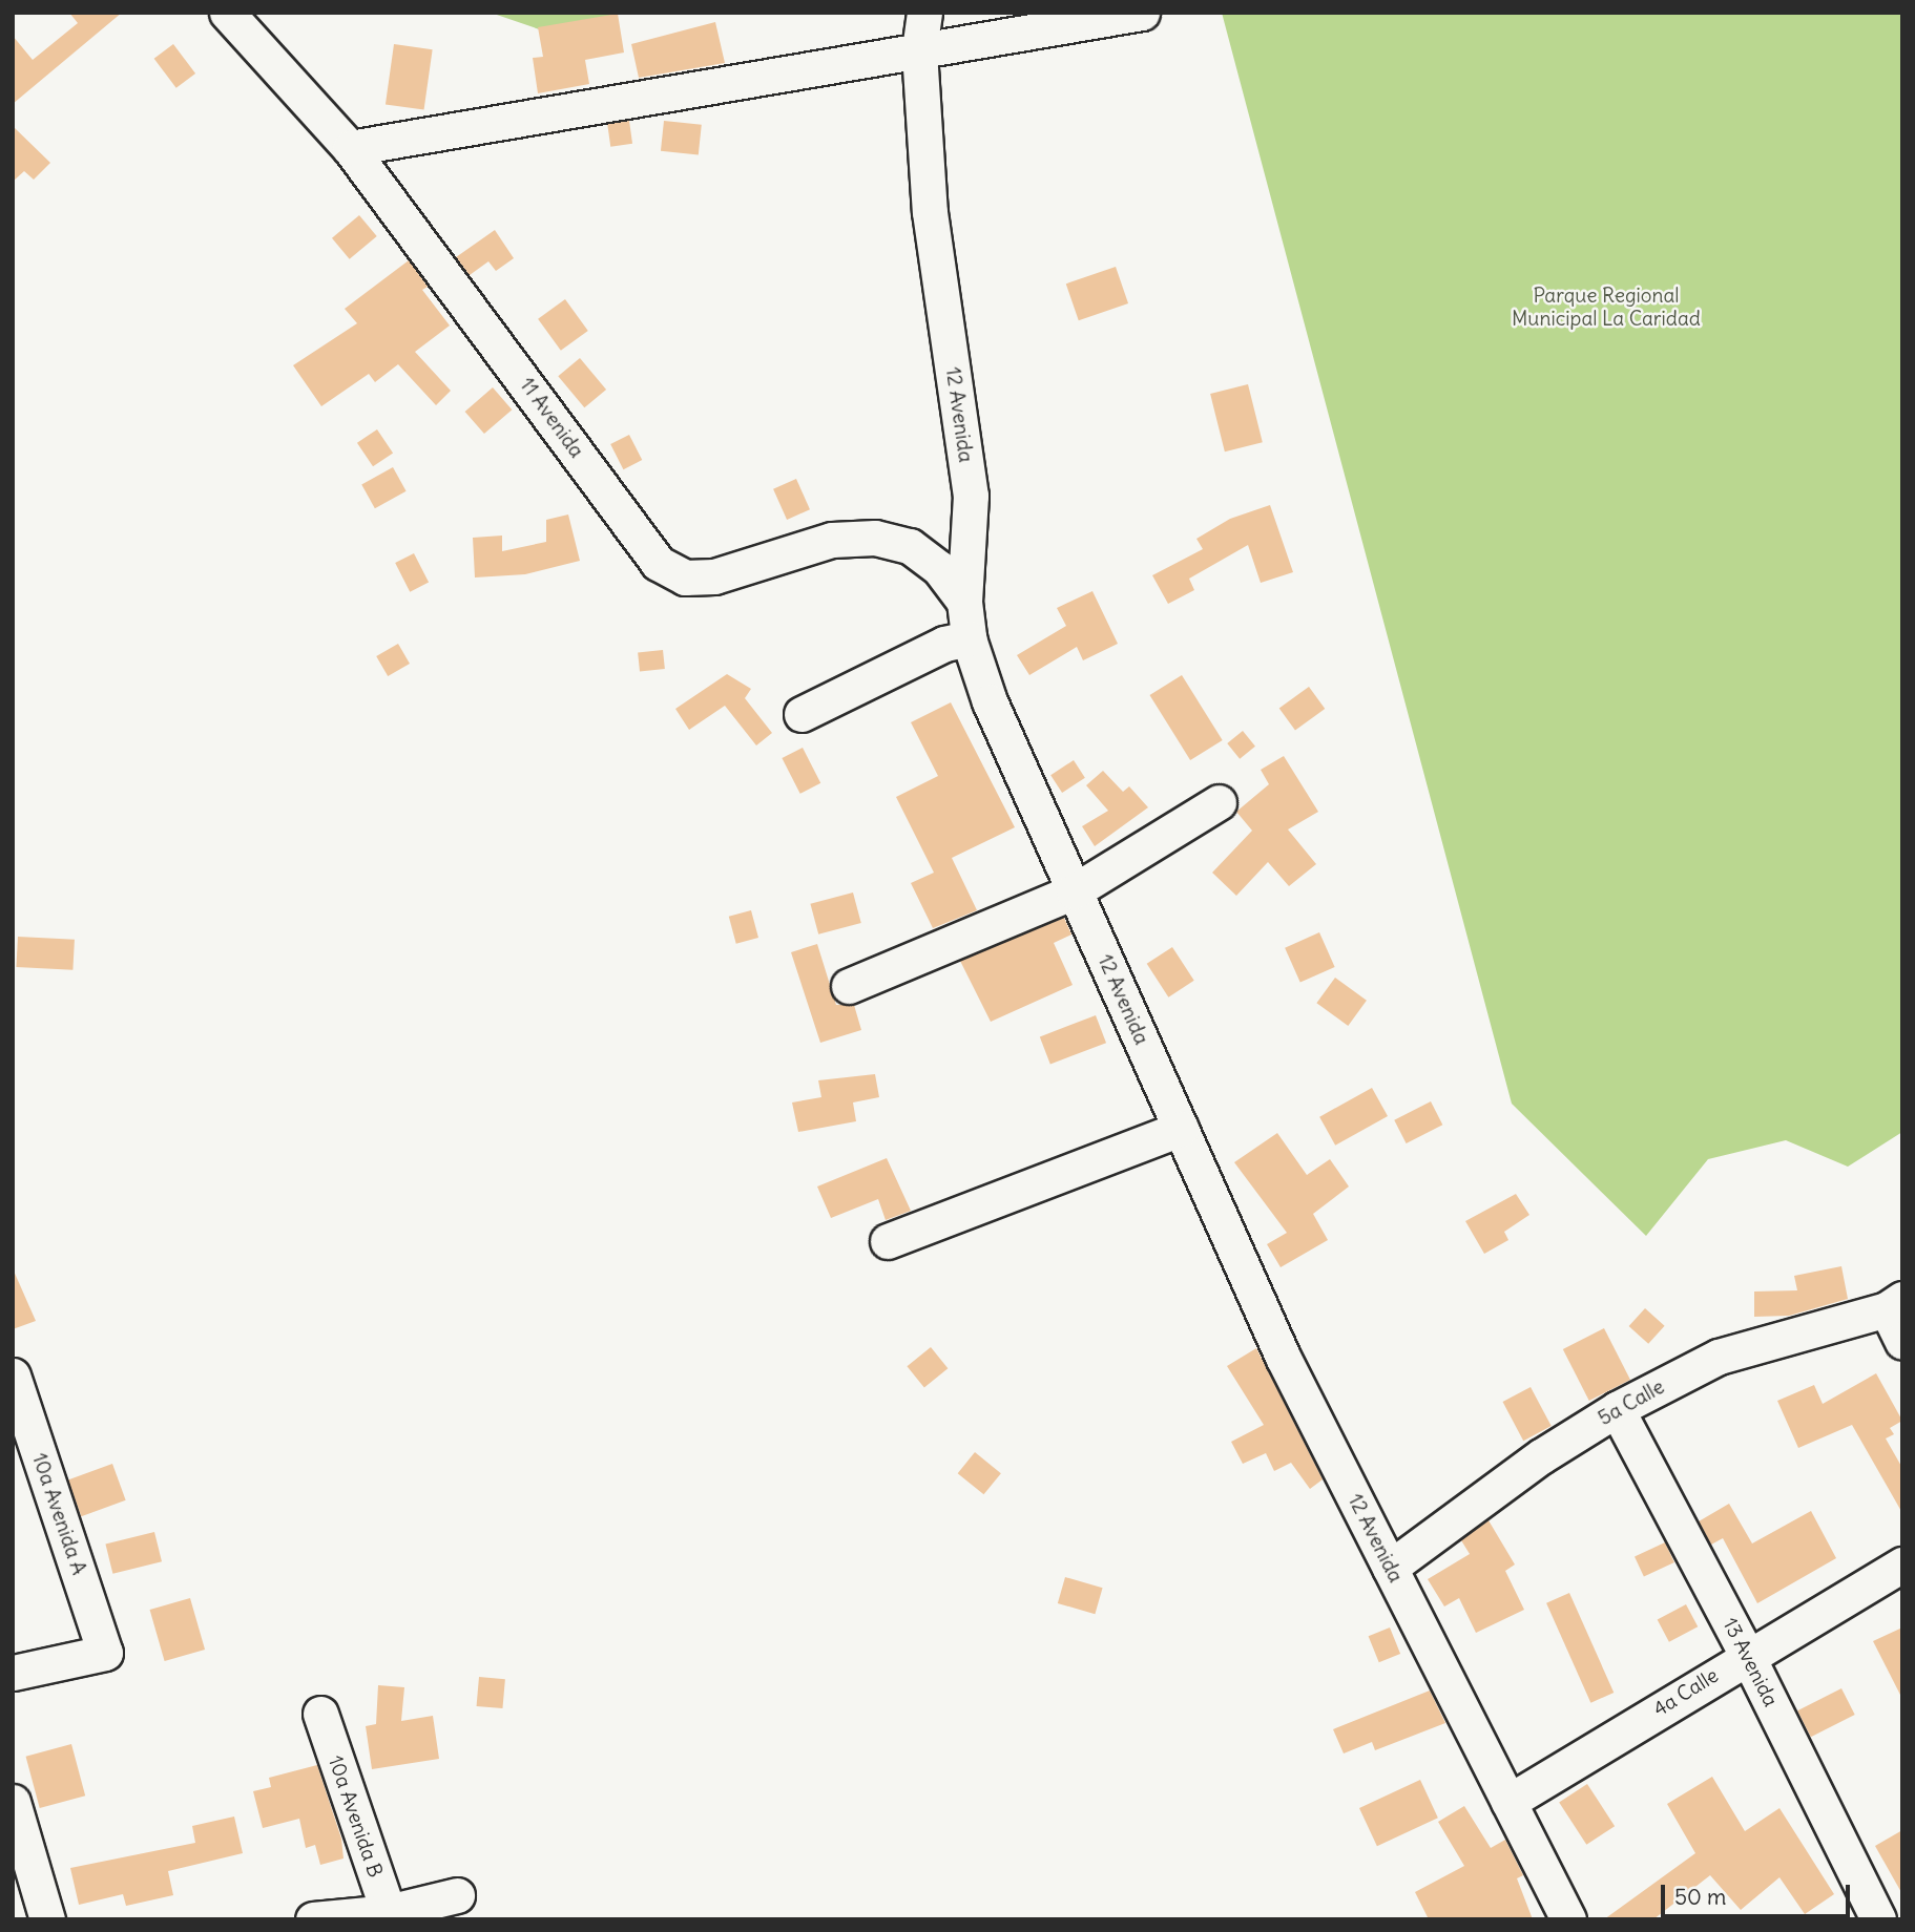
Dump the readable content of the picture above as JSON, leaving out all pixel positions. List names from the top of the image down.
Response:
{
  "streets": {
    "street": [
      "12 Avenida",
      "11 Avenida",
      "5a Calle",
      "10a Avenida A",
      "13 Avenida",
      "4a Calle",
      "10a Avenida B"
    ]
  },
  "crossings": [
    ["12 Avenida", "11 Avenida"],
    ["12 Avenida", "5a Calle"],
    ["12 Avenida", "4a Calle"],
    ["5a Calle", "13 Avenida"],
    ["13 Avenida", "4a Calle"]
  ],
  "parks": ["Parque Regional Municipal La Caridad"],
  "scale_bar": "50 m"
}
